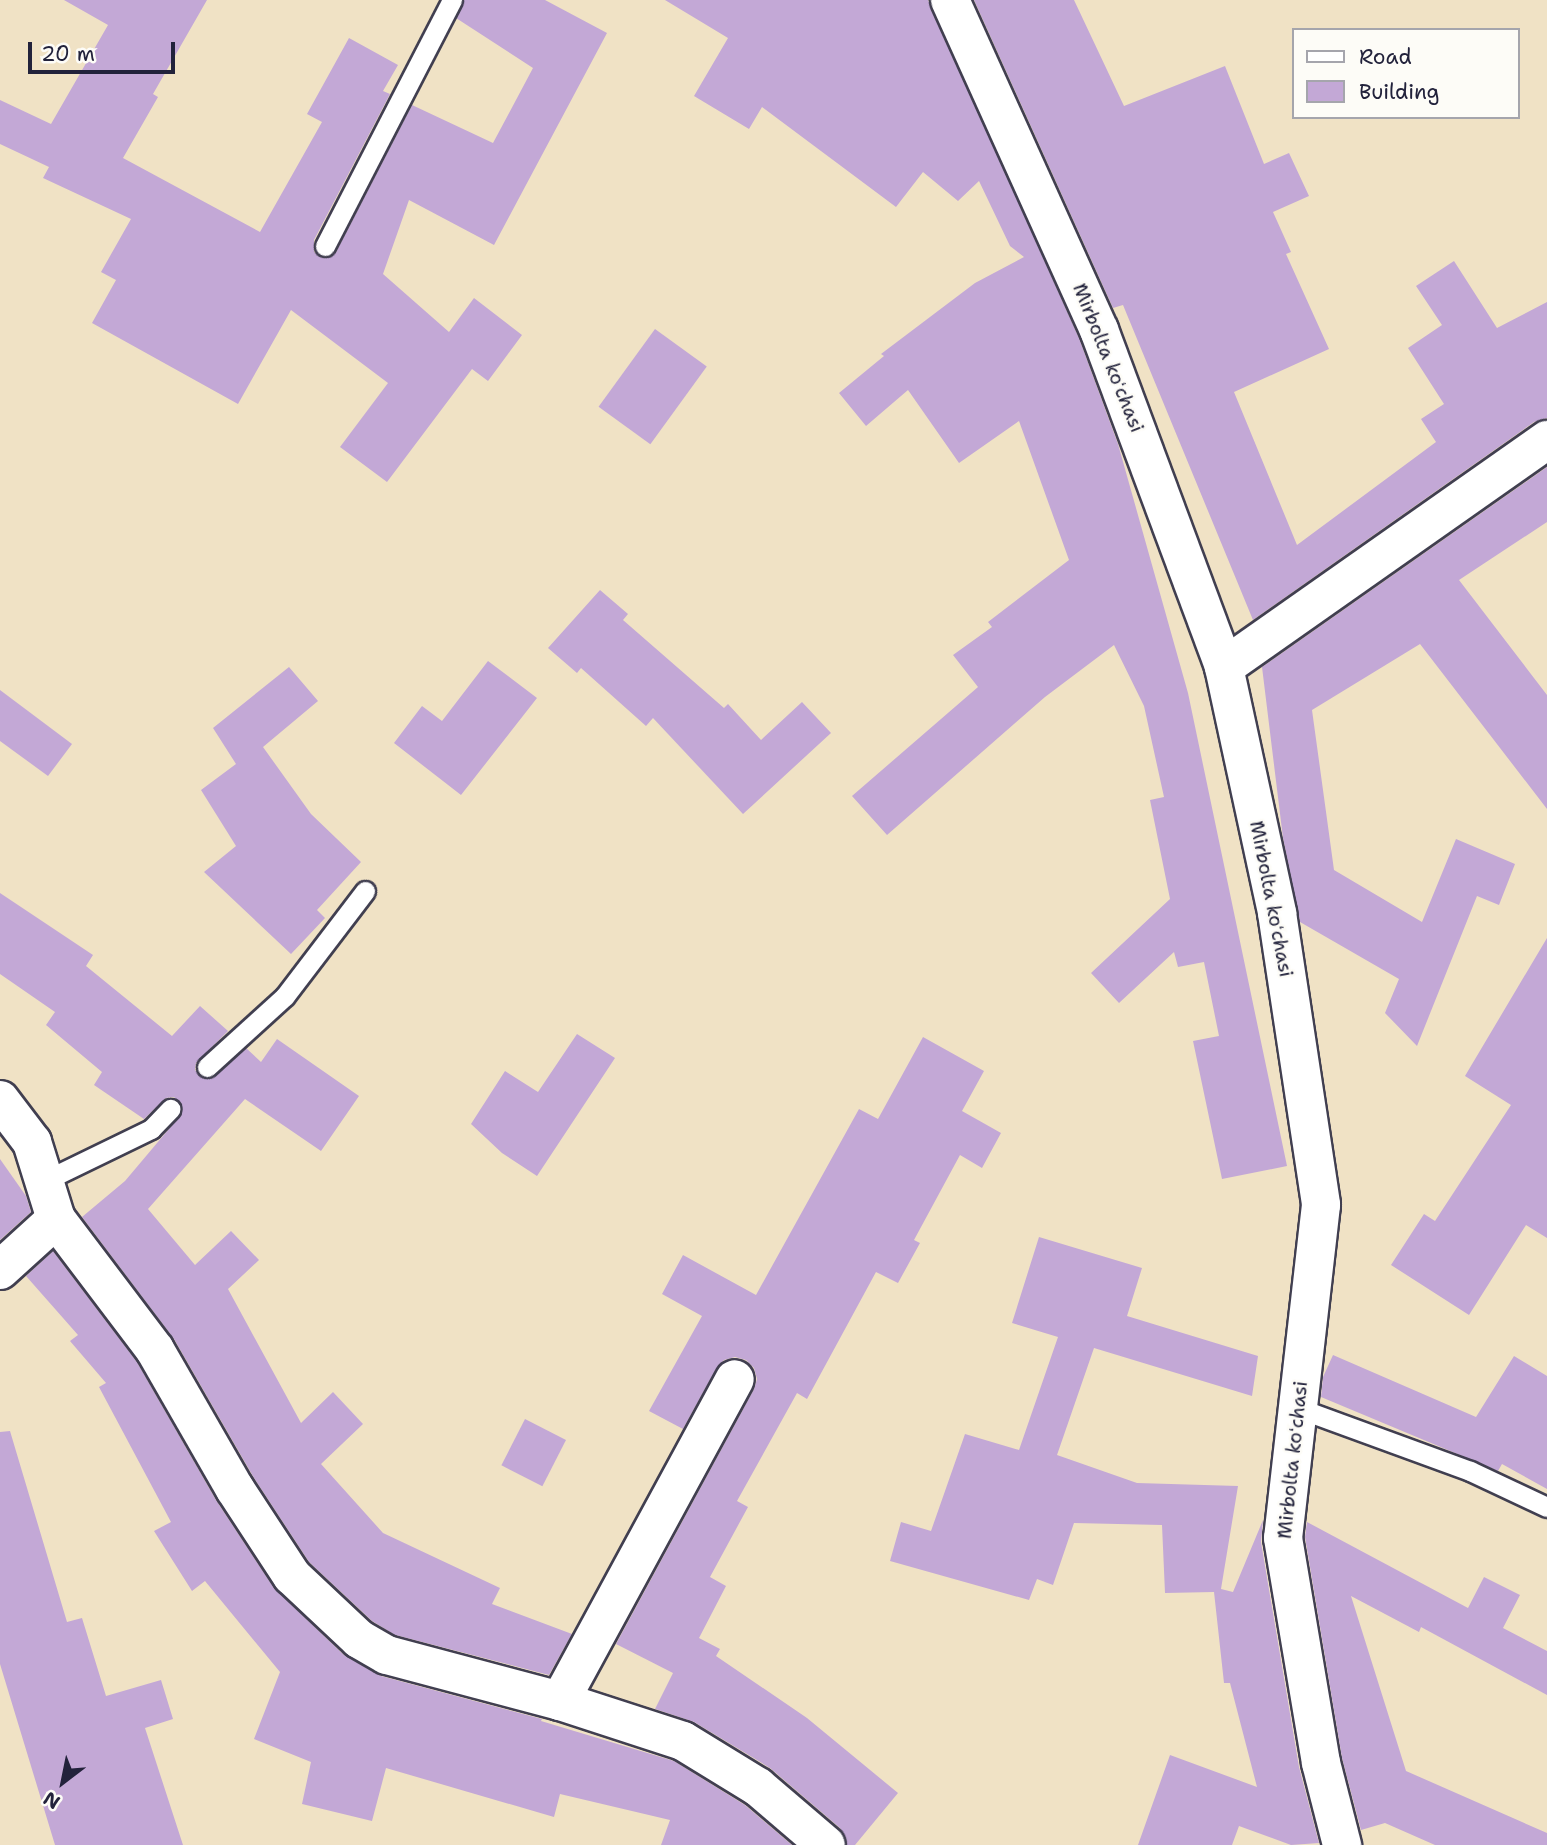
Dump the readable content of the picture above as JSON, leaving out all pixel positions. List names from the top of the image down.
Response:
{
  "streets": {
    "street": ["Mirbolta koʻchasi"]
  },
  "legend": ["Road", "Building"],
  "scale_bar": "20 m",
  "north": "bottom left"
}
